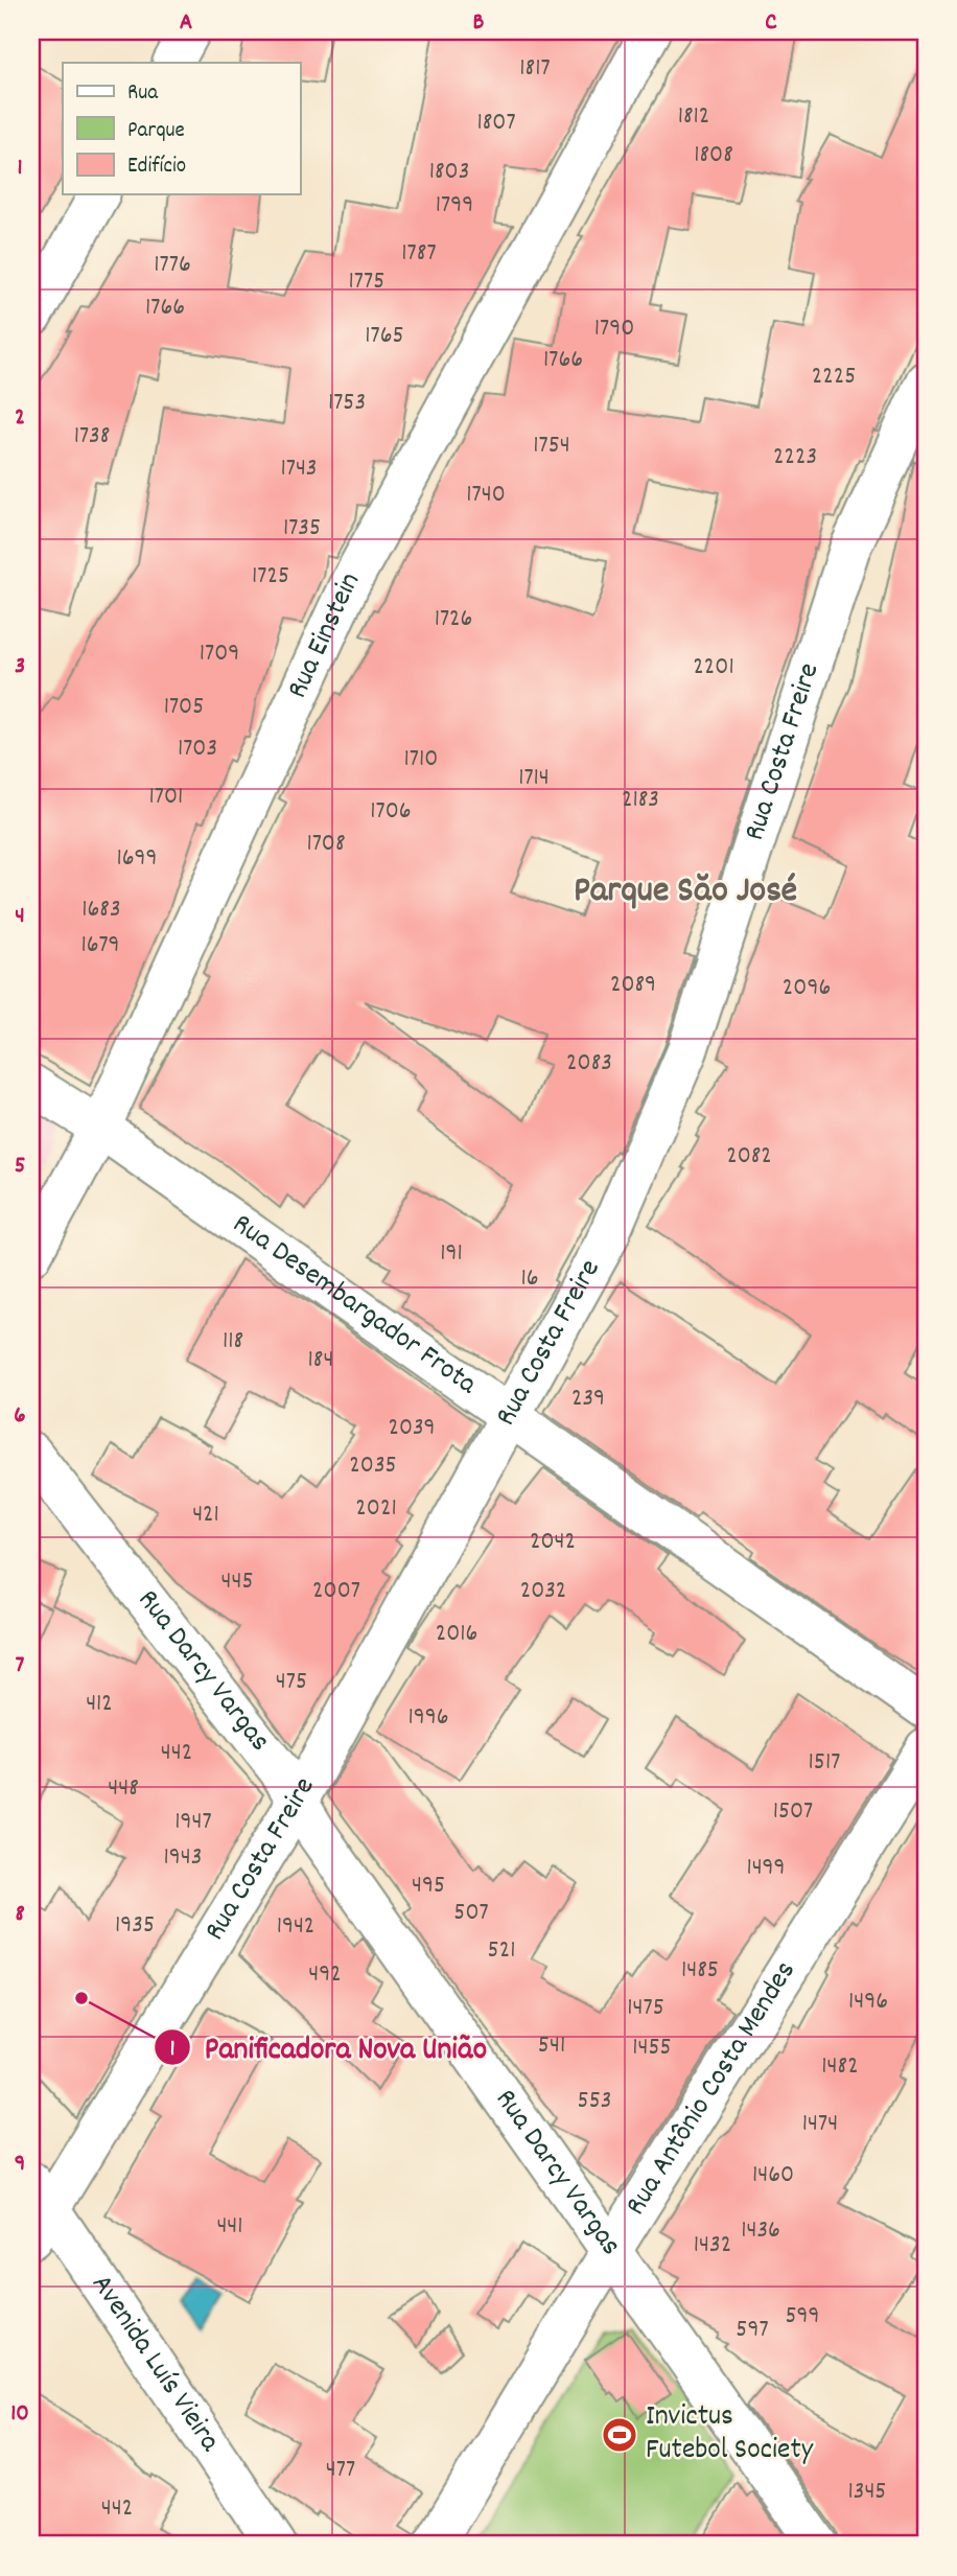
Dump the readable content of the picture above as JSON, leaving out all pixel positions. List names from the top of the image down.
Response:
{
  "streets": {
    "street": [
      "Rua Einstein",
      "Rua Costa Freire",
      "Rua Desembargador Frota",
      "Rua Darcy Vargas",
      "Rua Antônio Costa Mendes",
      "Avenida Luís Vieira"
    ]
  },
  "crossings": [
    ["Rua Einstein", "Rua Desembargador Frota"],
    ["Rua Costa Freire", "Rua Desembargador Frota"],
    ["Rua Costa Freire", "Rua Darcy Vargas"],
    ["Rua Costa Freire", "Avenida Luís Vieira"],
    ["Rua Darcy Vargas", "Rua Antônio Costa Mendes"]
  ],
  "districts": ["Parque Săo José"],
  "places": {
    "other": ["Panificadora Nova União"],
    "sports": ["Invictus Futebol Society"]
  },
  "house_numbers": [
    "1817",
    "1812",
    "1807",
    "1808",
    "1803",
    "1799",
    "1787",
    "1776",
    "1775",
    "1766",
    "1790",
    "1765",
    "1766",
    "2225",
    "1753",
    "1738",
    "1754",
    "2223",
    "1743",
    "1740",
    "1735",
    "1725",
    "1726",
    "1709",
    "2201",
    "1705",
    "1703",
    "1710",
    "1714",
    "1701",
    "2183",
    "1706",
    "1708",
    "1699",
    "1683",
    "1679",
    "2089",
    "2096",
    "2083",
    "2082",
    "191",
    "16",
    "118",
    "184",
    "239",
    "2039",
    "2035",
    "2021",
    "421",
    "2042",
    "445",
    "2007",
    "2032",
    "2016",
    "475",
    "412",
    "1996",
    "442",
    "1517",
    "448",
    "1507",
    "1947",
    "1943",
    "1499",
    "495",
    "507",
    "1935",
    "1942",
    "521",
    "1485",
    "492",
    "1496",
    "1475",
    "541",
    "1455",
    "1482",
    "553",
    "1474",
    "1460",
    "441",
    "1436",
    "1432",
    "599",
    "597",
    "477",
    "1345",
    "442"
  ],
  "legend": ["Rua", "Parque", "Edifício"],
  "grid": {
    "columns": ["A", "B", "C"],
    "rows": [
      "1",
      "2",
      "3",
      "4",
      "5",
      "6",
      "7",
      "8",
      "9",
      "10"
    ]
  }
}
